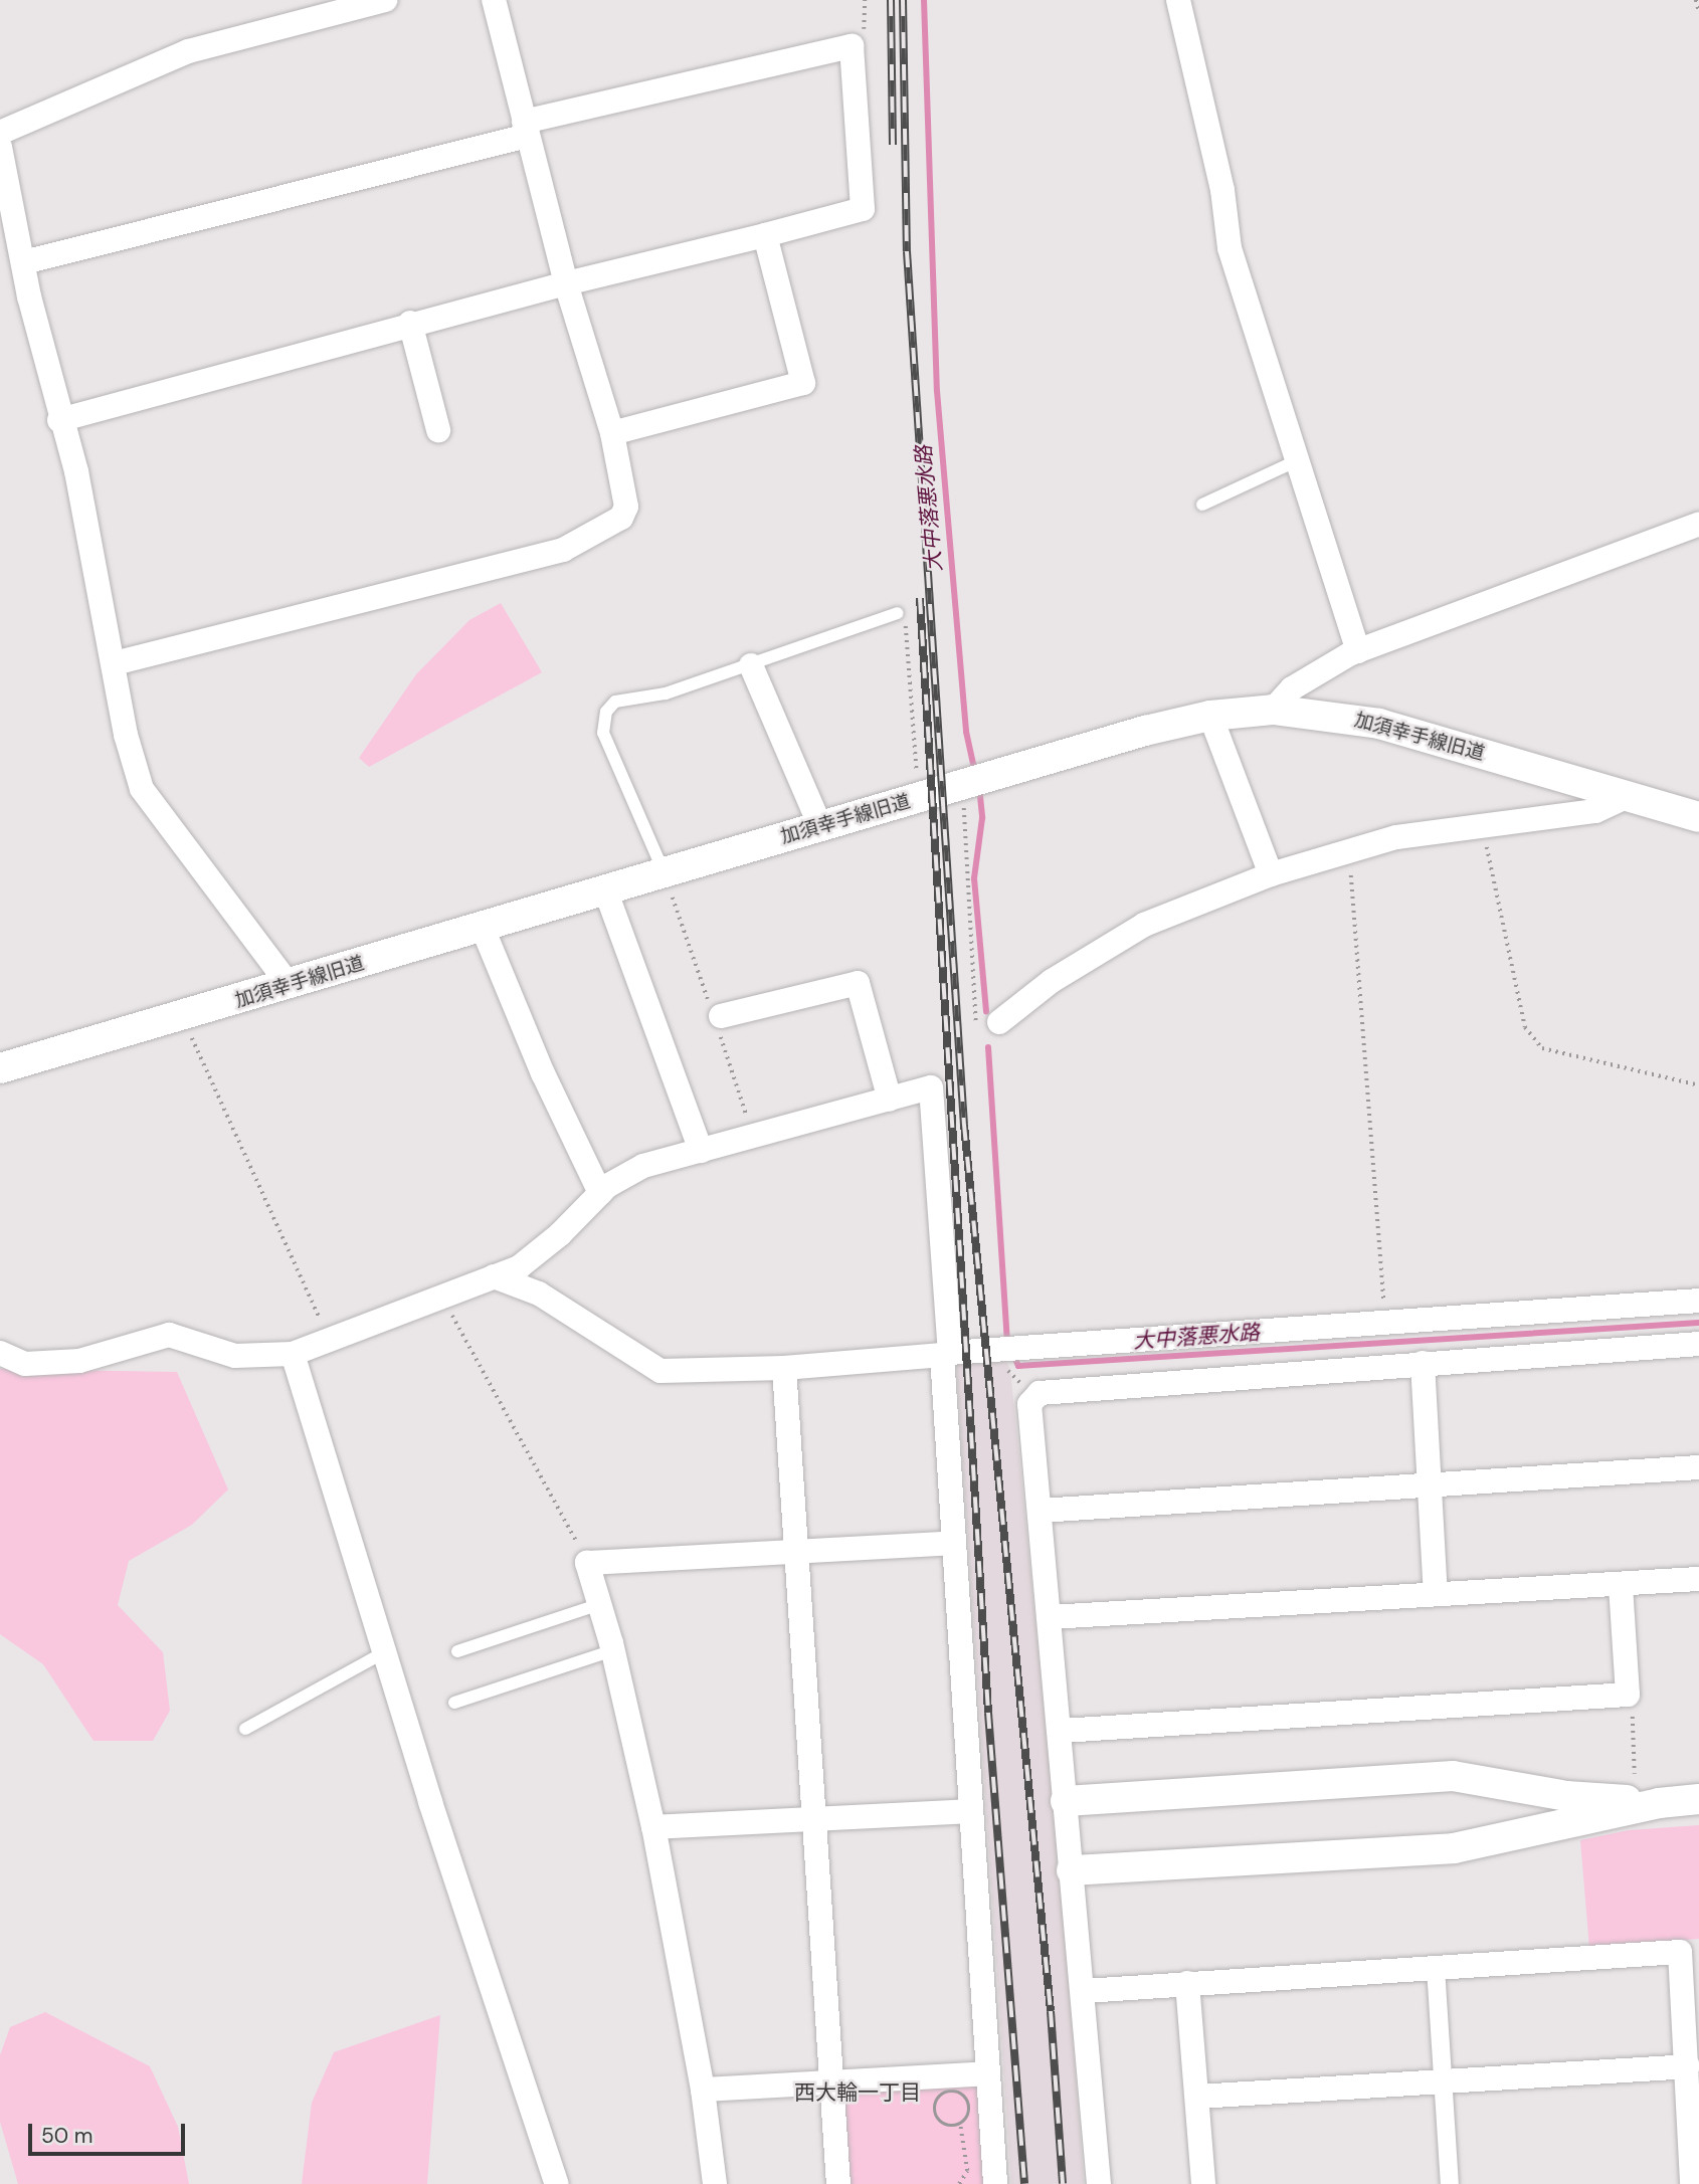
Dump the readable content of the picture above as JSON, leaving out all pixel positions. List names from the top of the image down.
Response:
{
  "streets": {
    "street": ["加須幸手線旧道"]
  },
  "districts": ["西大輪一丁目"],
  "water": ["大中落悪水路"],
  "scale_bar": "50 m"
}
